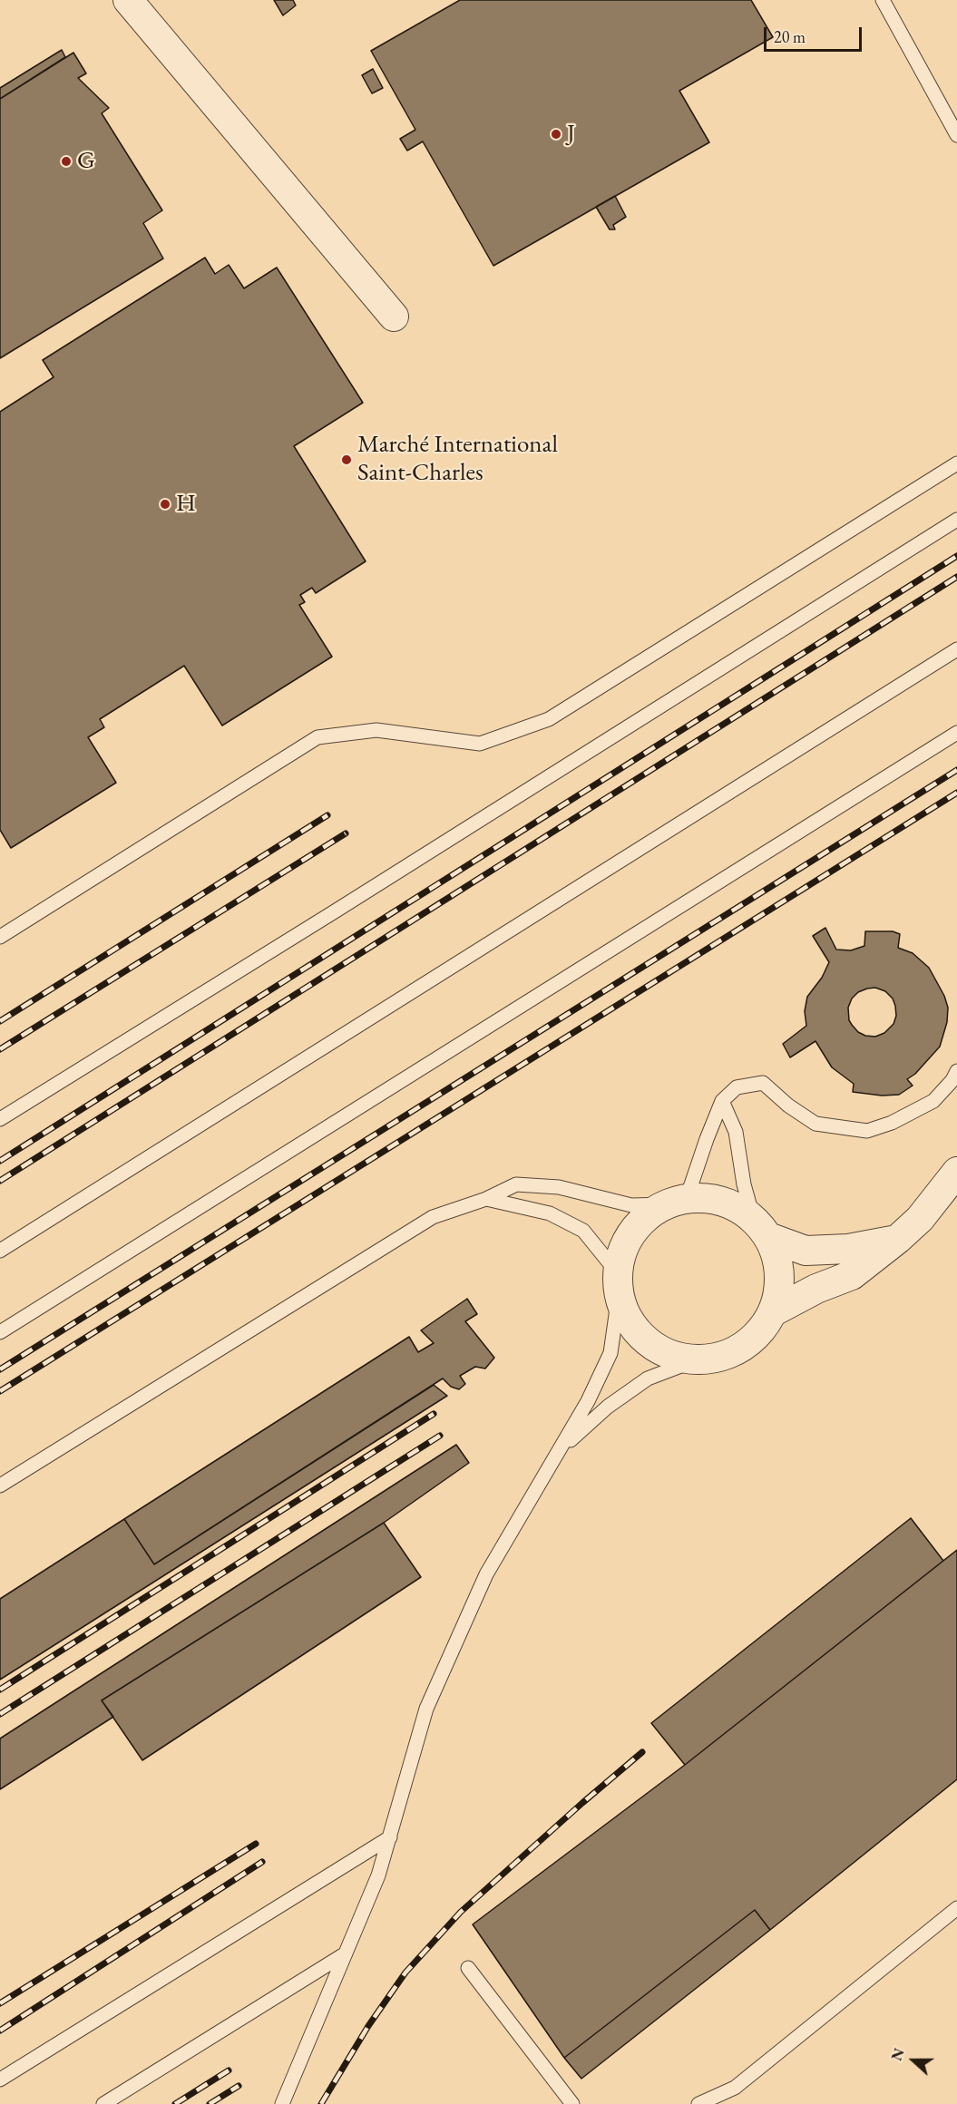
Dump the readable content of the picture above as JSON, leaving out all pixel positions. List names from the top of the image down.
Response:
{
  "places": [
    "J",
    "G",
    "Marché International Saint-Charles",
    "H"
  ],
  "scale_bar": "20 m",
  "north": "left"
}
